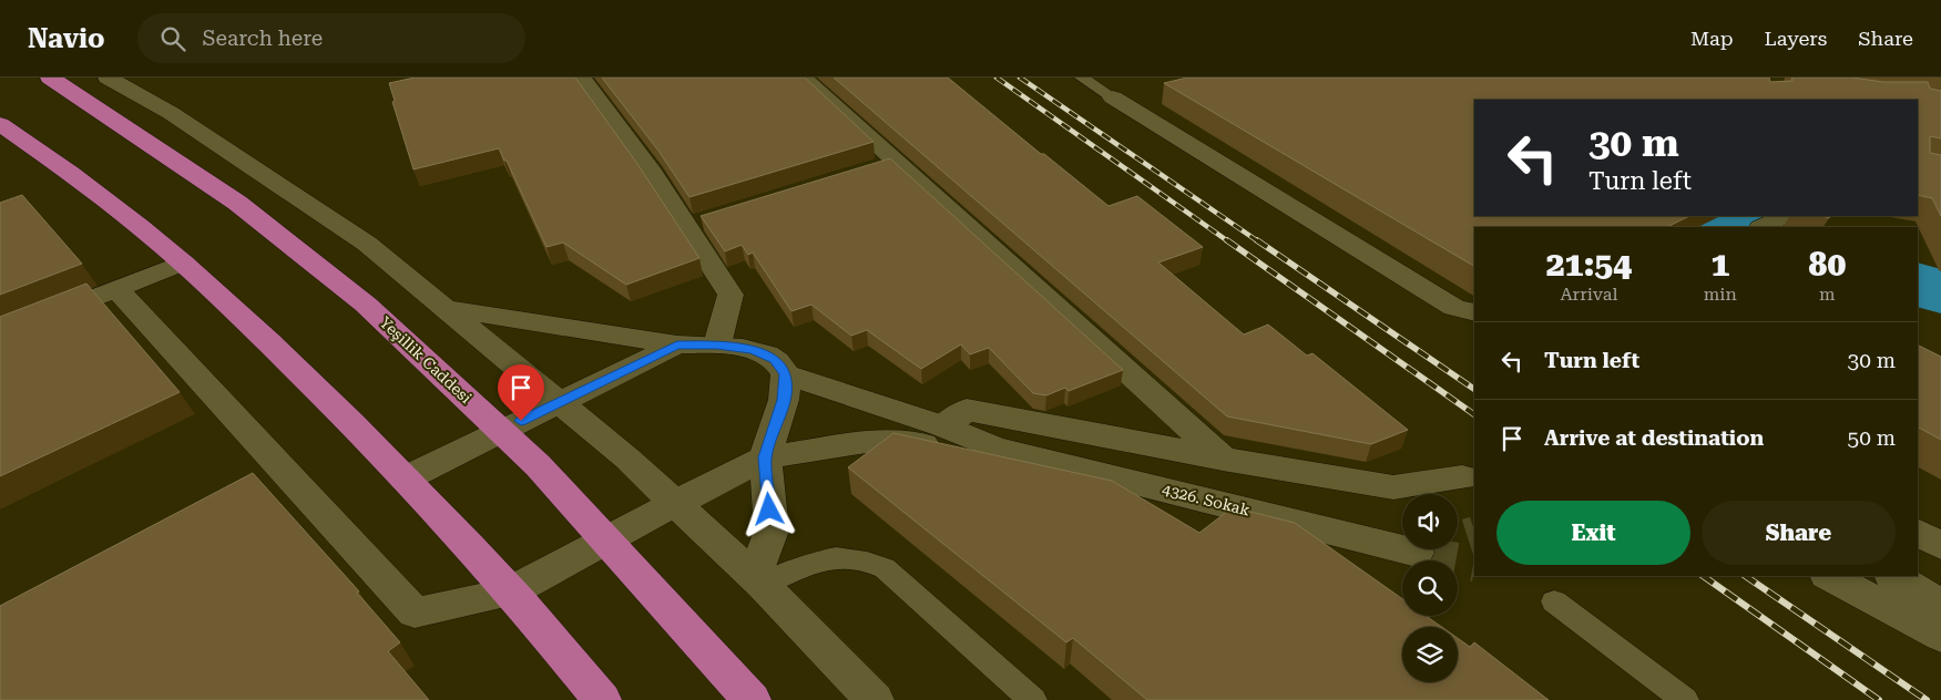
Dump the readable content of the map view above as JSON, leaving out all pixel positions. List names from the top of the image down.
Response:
{
  "streets": {
    "highway": ["Yeşillik Caddesi"],
    "street": ["4326. Sokak"]
  },
  "page": {
    "header": "Navio",
    "search": "Search here",
    "nav": ["Map", "Layers", "Share"],
    "turn": ["30 m", "Turn left"],
    "eta": [
      "21:54",
      "Arrival",
      "1",
      "min",
      "80",
      "m"
    ],
    "list": [
      {
        "name": "Turn left",
        "value": "30 m"
      },
      {
        "name": "Arrive at destination",
        "value": "50 m"
      }
    ],
    "buttons": ["Exit", "Share"]
  }
}
